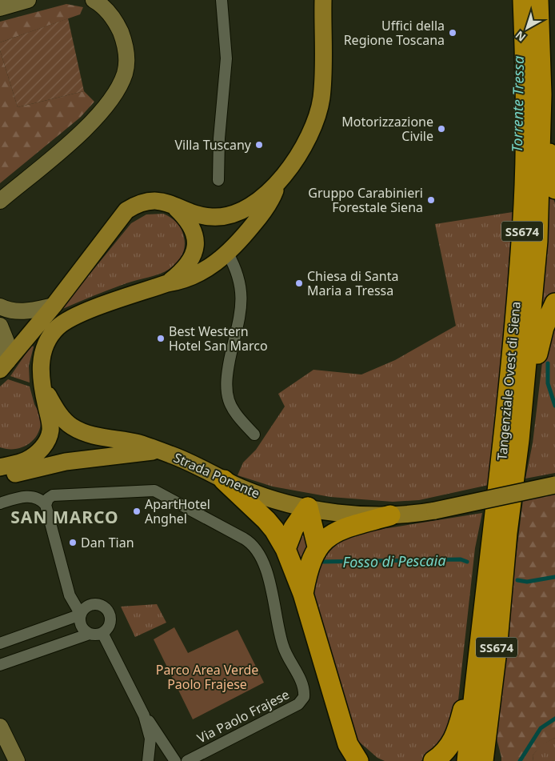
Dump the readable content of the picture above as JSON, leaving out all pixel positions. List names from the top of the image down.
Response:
{
  "streets": {
    "highway": ["SS674", "Tangenziale Ovest di Siena"],
    "main road": ["Strada Ponente"],
    "street": ["Via Paolo Frajese"]
  },
  "districts": ["SAN MARCO"],
  "water": ["Torrente Tressa", "Fosso di Pescaia"],
  "parks": ["Parco Area Verde Paolo Frajese"],
  "places": [
    "Uffici della Regione Toscana",
    "Motorizzazione Civile",
    "Villa Tuscany",
    "Gruppo Carabinieri Forestale Siena",
    "Chiesa di Santa Maria a Tressa",
    "Best Western Hotel San Marco",
    "ApartHotel Anghel",
    "Dan Tian"
  ],
  "north": "bottom left"
}
